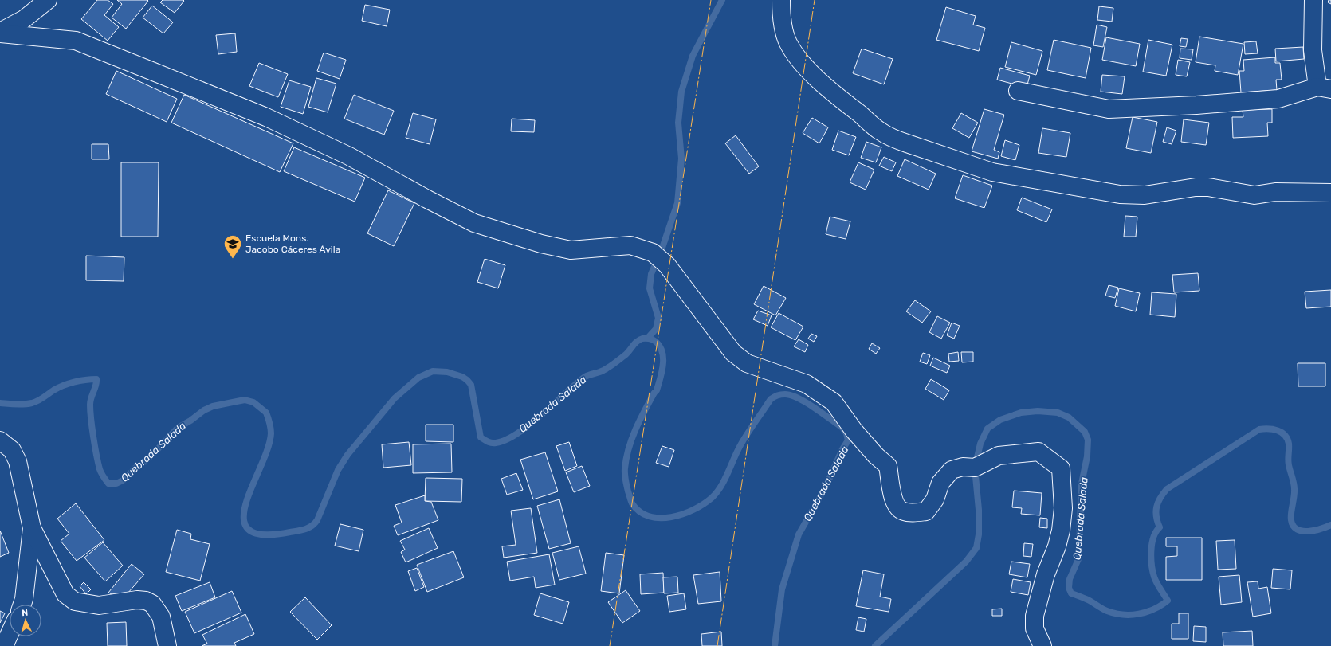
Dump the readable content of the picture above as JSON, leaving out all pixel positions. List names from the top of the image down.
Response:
{
  "water": ["Quebrada Salada"],
  "places": {
    "school or university": ["Escuela Mons. Jacobo Cáceres Ávila"]
  },
  "north": "top"
}
